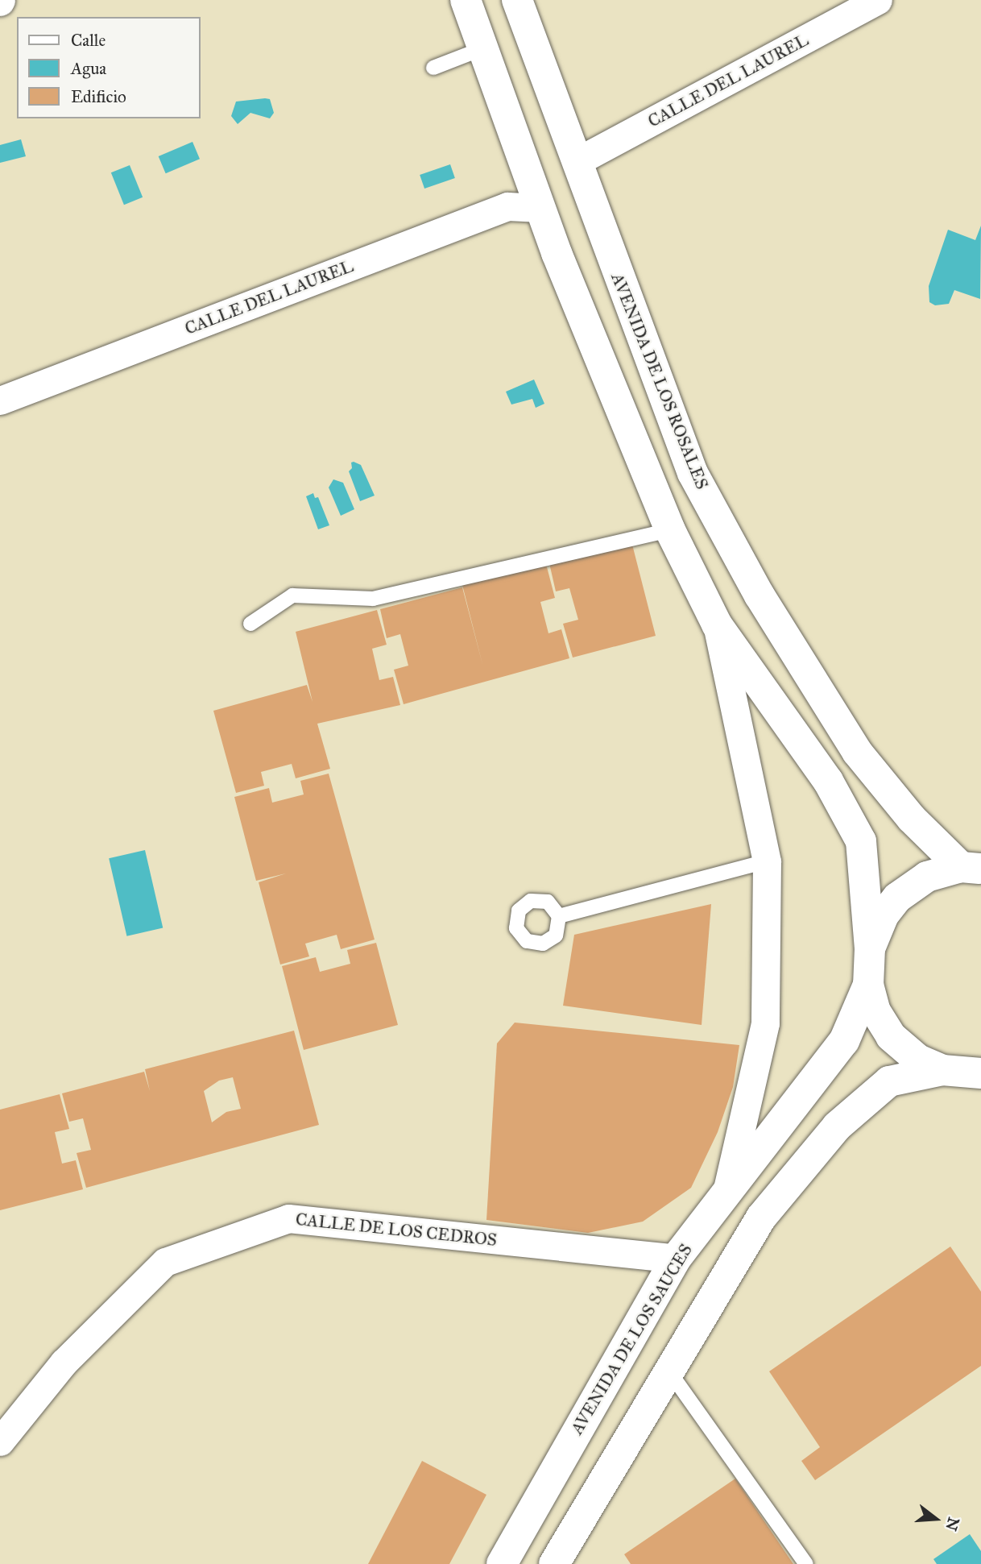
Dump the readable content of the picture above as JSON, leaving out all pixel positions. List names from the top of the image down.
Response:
{
  "streets": {
    "street": [
      "CALLE DEL LAUREL",
      "AVENIDA DE LOS ROSALES",
      "CALLE DE LOS CEDROS",
      "AVENIDA DE LOS SAUCES"
    ]
  },
  "crossings": [
    ["CALLE DEL LAUREL", "AVENIDA DE LOS ROSALES"],
    ["CALLE DE LOS CEDROS", "AVENIDA DE LOS SAUCES"]
  ],
  "legend": ["Calle", "Agua", "Edificio"],
  "north": "right"
}
